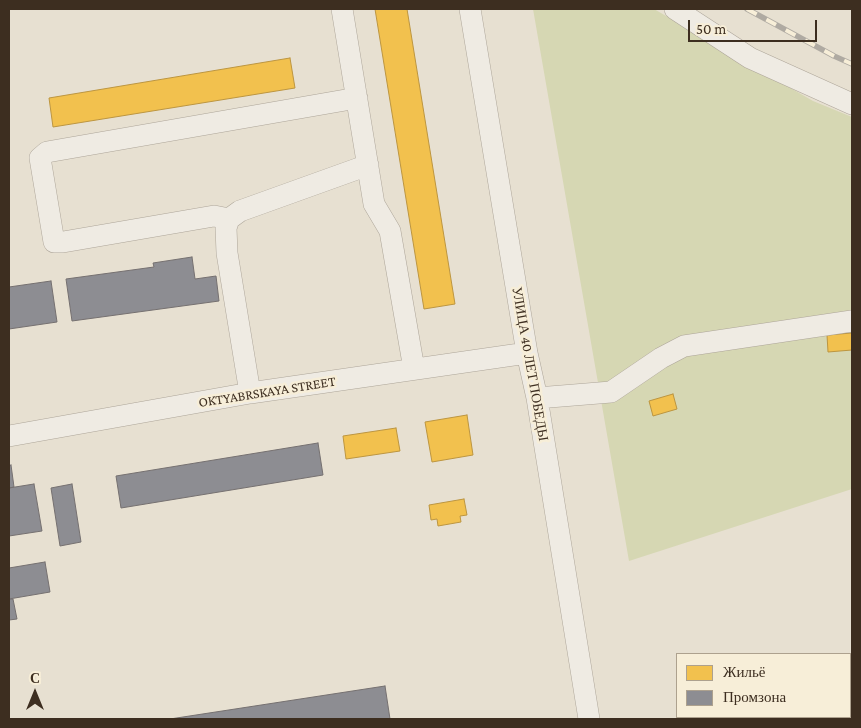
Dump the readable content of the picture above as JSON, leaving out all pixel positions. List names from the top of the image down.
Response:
{
  "streets": {
    "street": ["УЛИЦА 40 ЛЕТ ПОБЕДЫ", "OKTYABRSKAYA STREET"]
  },
  "crossings": [
    ["УЛИЦА 40 ЛЕТ ПОБЕДЫ", "OKTYABRSKAYA STREET"]
  ],
  "legend": ["Жильё", "Промзона"],
  "scale_bar": "50 m",
  "north": "top"
}
